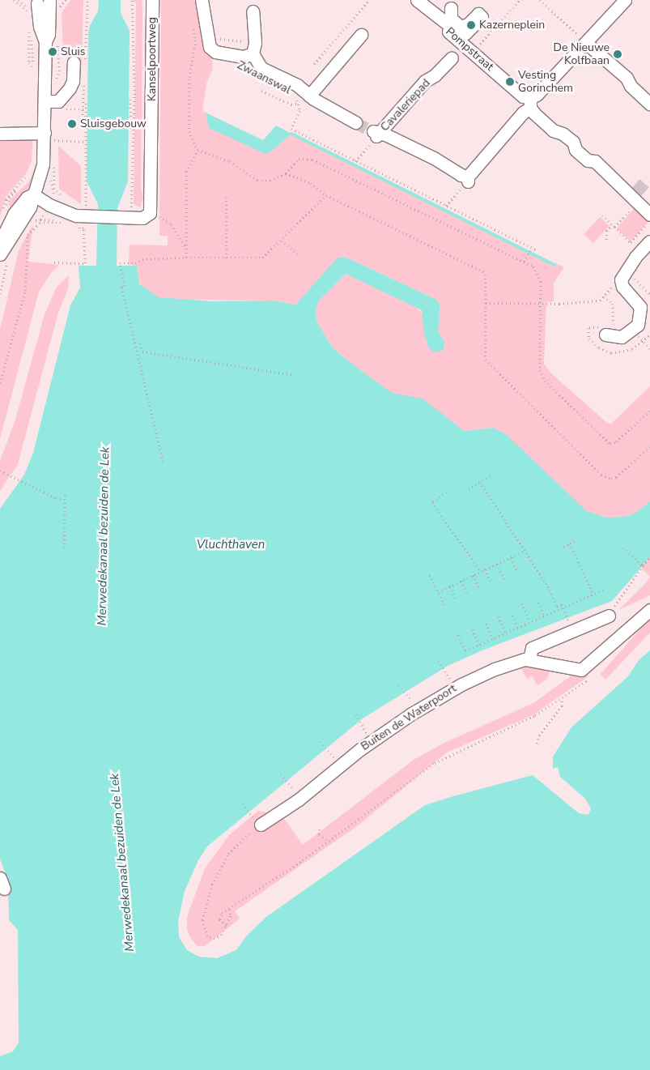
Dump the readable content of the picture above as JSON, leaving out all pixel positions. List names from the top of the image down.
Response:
{
  "streets": {
    "street": [
      "Pompstraat",
      "Kanselpoortweg",
      "Zwaanswal",
      "Cavaleriepad",
      "Buiten de Waterpoort"
    ]
  },
  "crossings": [
    ["Pompstraat", "Cavaleriepad"]
  ],
  "water": ["Merwedekanaal bezuiden de Lek", "Vluchthaven"],
  "places": [
    "Kazerneplein",
    "Sluis",
    "De Nieuwe Kolfbaan",
    "Vesting Gorinchem",
    "Sluisgebouw"
  ]
}
